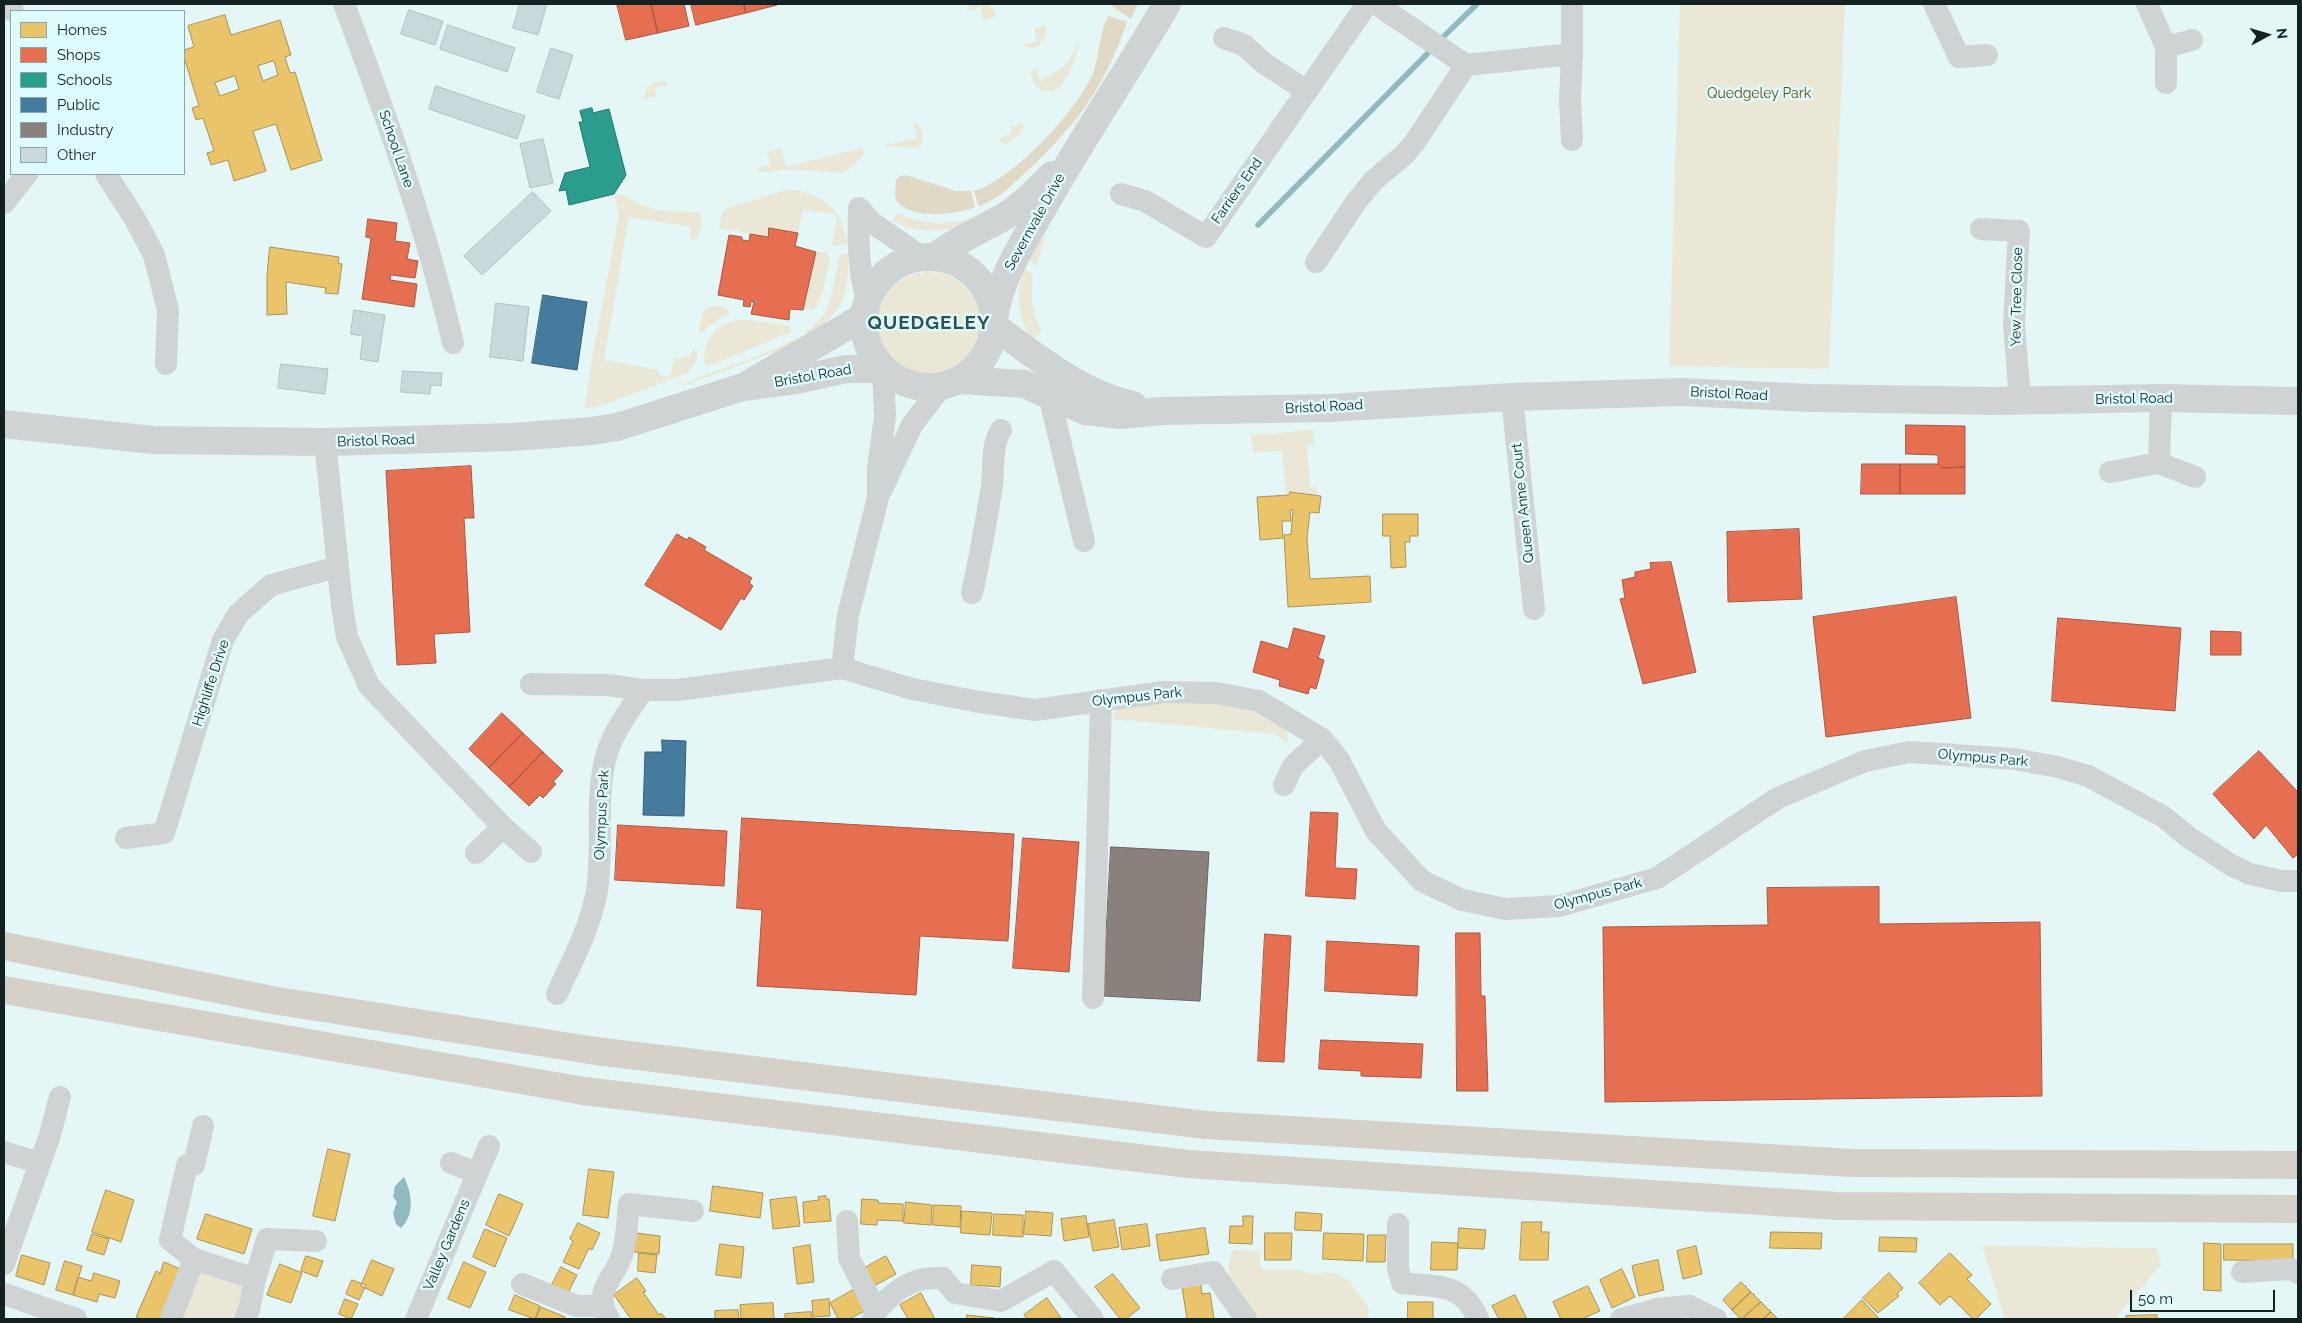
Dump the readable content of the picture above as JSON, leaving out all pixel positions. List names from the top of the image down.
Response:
{
  "streets": {
    "main road": ["Severnvale Drive", "Bristol Road"],
    "street": [
      "School Lane",
      "Farriers End",
      "Yew Tree Close",
      "Queen Anne Court",
      "Highliffe Drive",
      "Olympus Park",
      "Valley Gardens"
    ]
  },
  "crossings": [
    ["Severnvale Drive", "Bristol Road"],
    ["Yew Tree Close", "Bristol Road"],
    ["Bristol Road", "Queen Anne Court"]
  ],
  "districts": ["QUEDGELEY"],
  "parks": ["Quedgeley Park"],
  "legend": [
    "Homes",
    "Shops",
    "Schools",
    "Public",
    "Industry",
    "Other"
  ],
  "scale_bar": "50 m",
  "north": "right"
}
